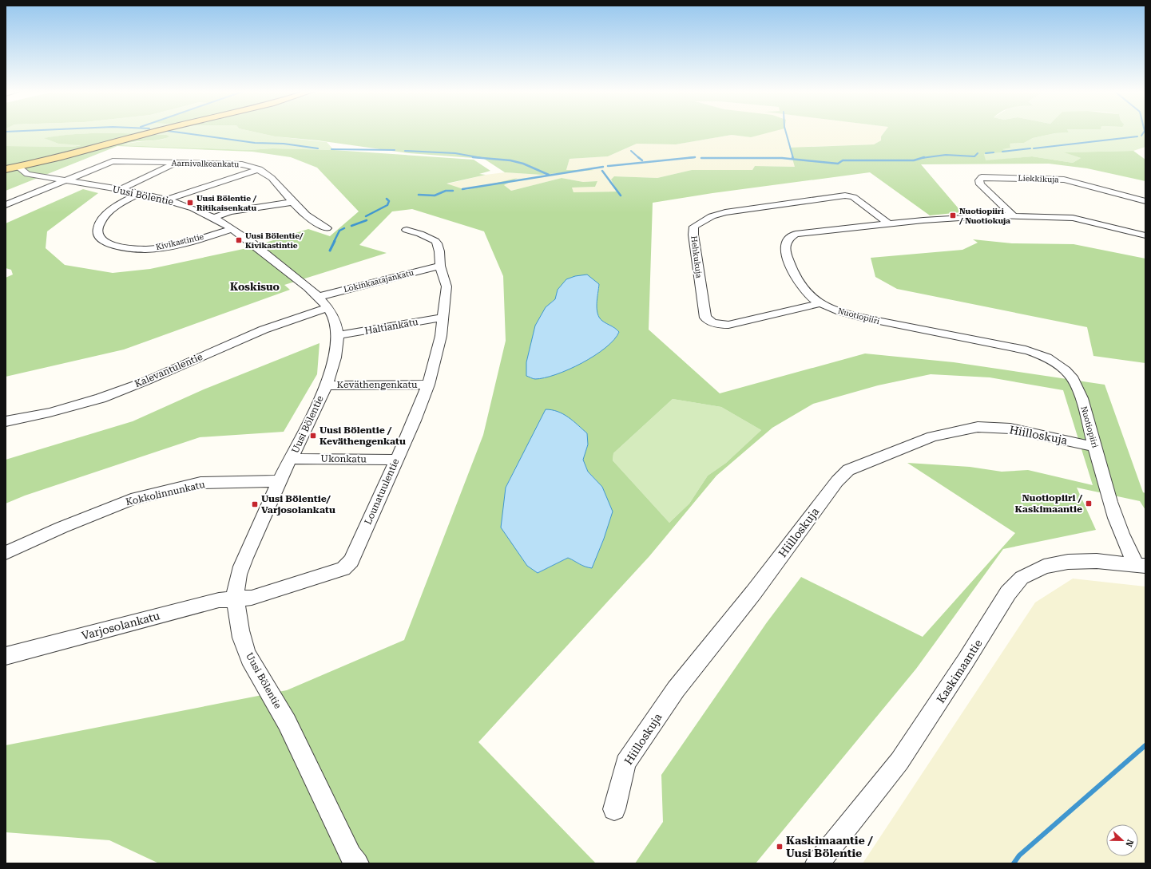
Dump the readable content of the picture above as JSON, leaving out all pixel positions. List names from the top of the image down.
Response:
{
  "streets": {
    "street": [
      "Aarnivalkeankatu",
      "Liekkikuja",
      "Uusi Bölentie",
      "Kivikastintie",
      "Hehkukuja",
      "Lokinkaatajankatu",
      "Nuotiopiiri",
      "Haltiankatu",
      "Kalevantulentie",
      "Keväthengenkatu",
      "Hiilloskuja",
      "Ukonkatu",
      "Lounatuulentie",
      "Kokkolinnunkatu",
      "Varjosolankatu",
      "Kaskimaantie"
    ]
  },
  "crossings": [
    ["Aarnivalkeankatu", "Uusi Bölentie"],
    ["Liekkikuja", "Nuotiopiiri"],
    ["Uusi Bölentie", "Kivikastintie"],
    ["Uusi Bölentie", "Lokinkaatajankatu"],
    ["Uusi Bölentie", "Haltiankatu"],
    ["Uusi Bölentie", "Kalevantulentie"],
    ["Uusi Bölentie", "Keväthengenkatu"],
    ["Uusi Bölentie", "Ukonkatu"],
    ["Uusi Bölentie", "Lounatuulentie"],
    ["Uusi Bölentie", "Kokkolinnunkatu"],
    ["Uusi Bölentie", "Varjosolankatu"],
    ["Hehkukuja", "Nuotiopiiri"],
    ["Lokinkaatajankatu", "Lounatuulentie"],
    ["Nuotiopiiri", "Hiilloskuja"],
    ["Nuotiopiiri", "Kaskimaantie"],
    ["Haltiankatu", "Lounatuulentie"],
    ["Keväthengenkatu", "Lounatuulentie"],
    ["Ukonkatu", "Lounatuulentie"],
    ["Lounatuulentie", "Varjosolankatu"]
  ],
  "districts": ["Koskisuo"],
  "places": {
    "transit": [
      "Uusi Bölentie / Ritikaisenkatu",
      "Nuotiopiiri / Nuotiokuja",
      "Uusi Bölentie/ Kivikastintie",
      "Uusi Bölentie / Keväthengenkatu",
      "Nuotiopiiri / Kaskimaantie",
      "Uusi Bölentie/ Varjosolankatu",
      "Kaskimaantie / Uusi Bölentie"
    ]
  },
  "north": "right"
}
